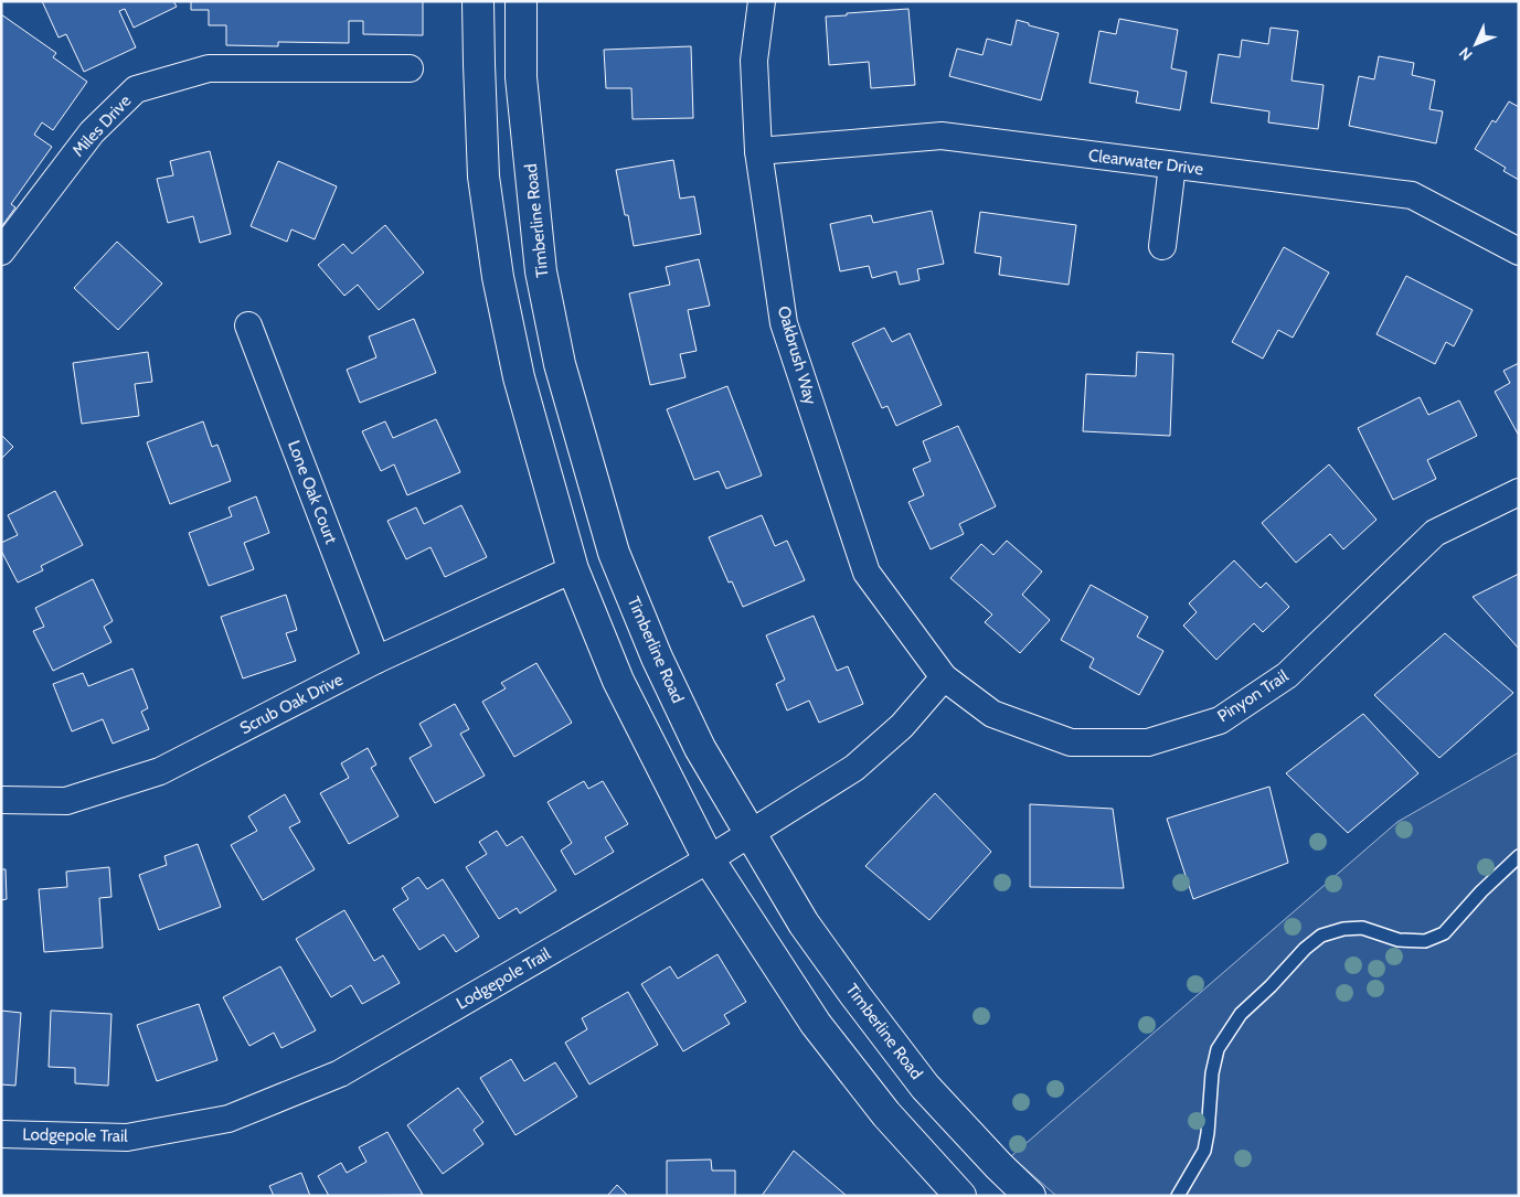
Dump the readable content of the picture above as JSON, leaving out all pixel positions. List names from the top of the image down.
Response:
{
  "streets": {
    "street": [
      "Miles Drive",
      "Clearwater Drive",
      "Timberline Road",
      "Oakbrush Way",
      "Lone Oak Court",
      "Pinyon Trail",
      "Scrub Oak Drive",
      "Lodgepole Trail"
    ]
  },
  "crossings": [
    ["Clearwater Drive", "Oakbrush Way"],
    ["Timberline Road", "Lodgepole Trail"],
    ["Oakbrush Way", "Pinyon Trail"],
    ["Oakbrush Way", "Lodgepole Trail"],
    ["Lone Oak Court", "Scrub Oak Drive"],
    ["Pinyon Trail", "Lodgepole Trail"]
  ],
  "north": "bottom left"
}
